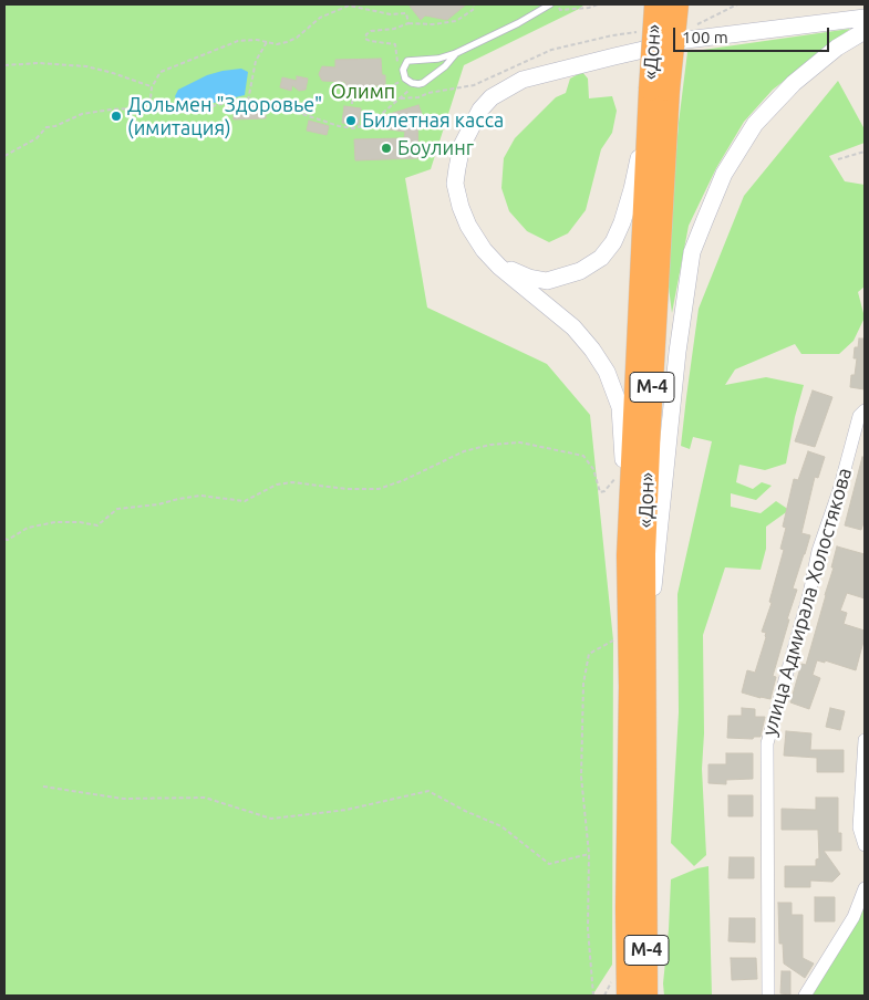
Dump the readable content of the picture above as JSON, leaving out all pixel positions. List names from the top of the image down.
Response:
{
  "streets": {
    "highway": ["«Дон»", "М-4"],
    "street": ["улица Адмирала Холостякова"]
  },
  "parks": ["Олимп"],
  "places": ["Дольмен \"Здоровье\" (имитация)", "Билетная касса", "Боулинг"],
  "scale_bar": "100 m"
}
